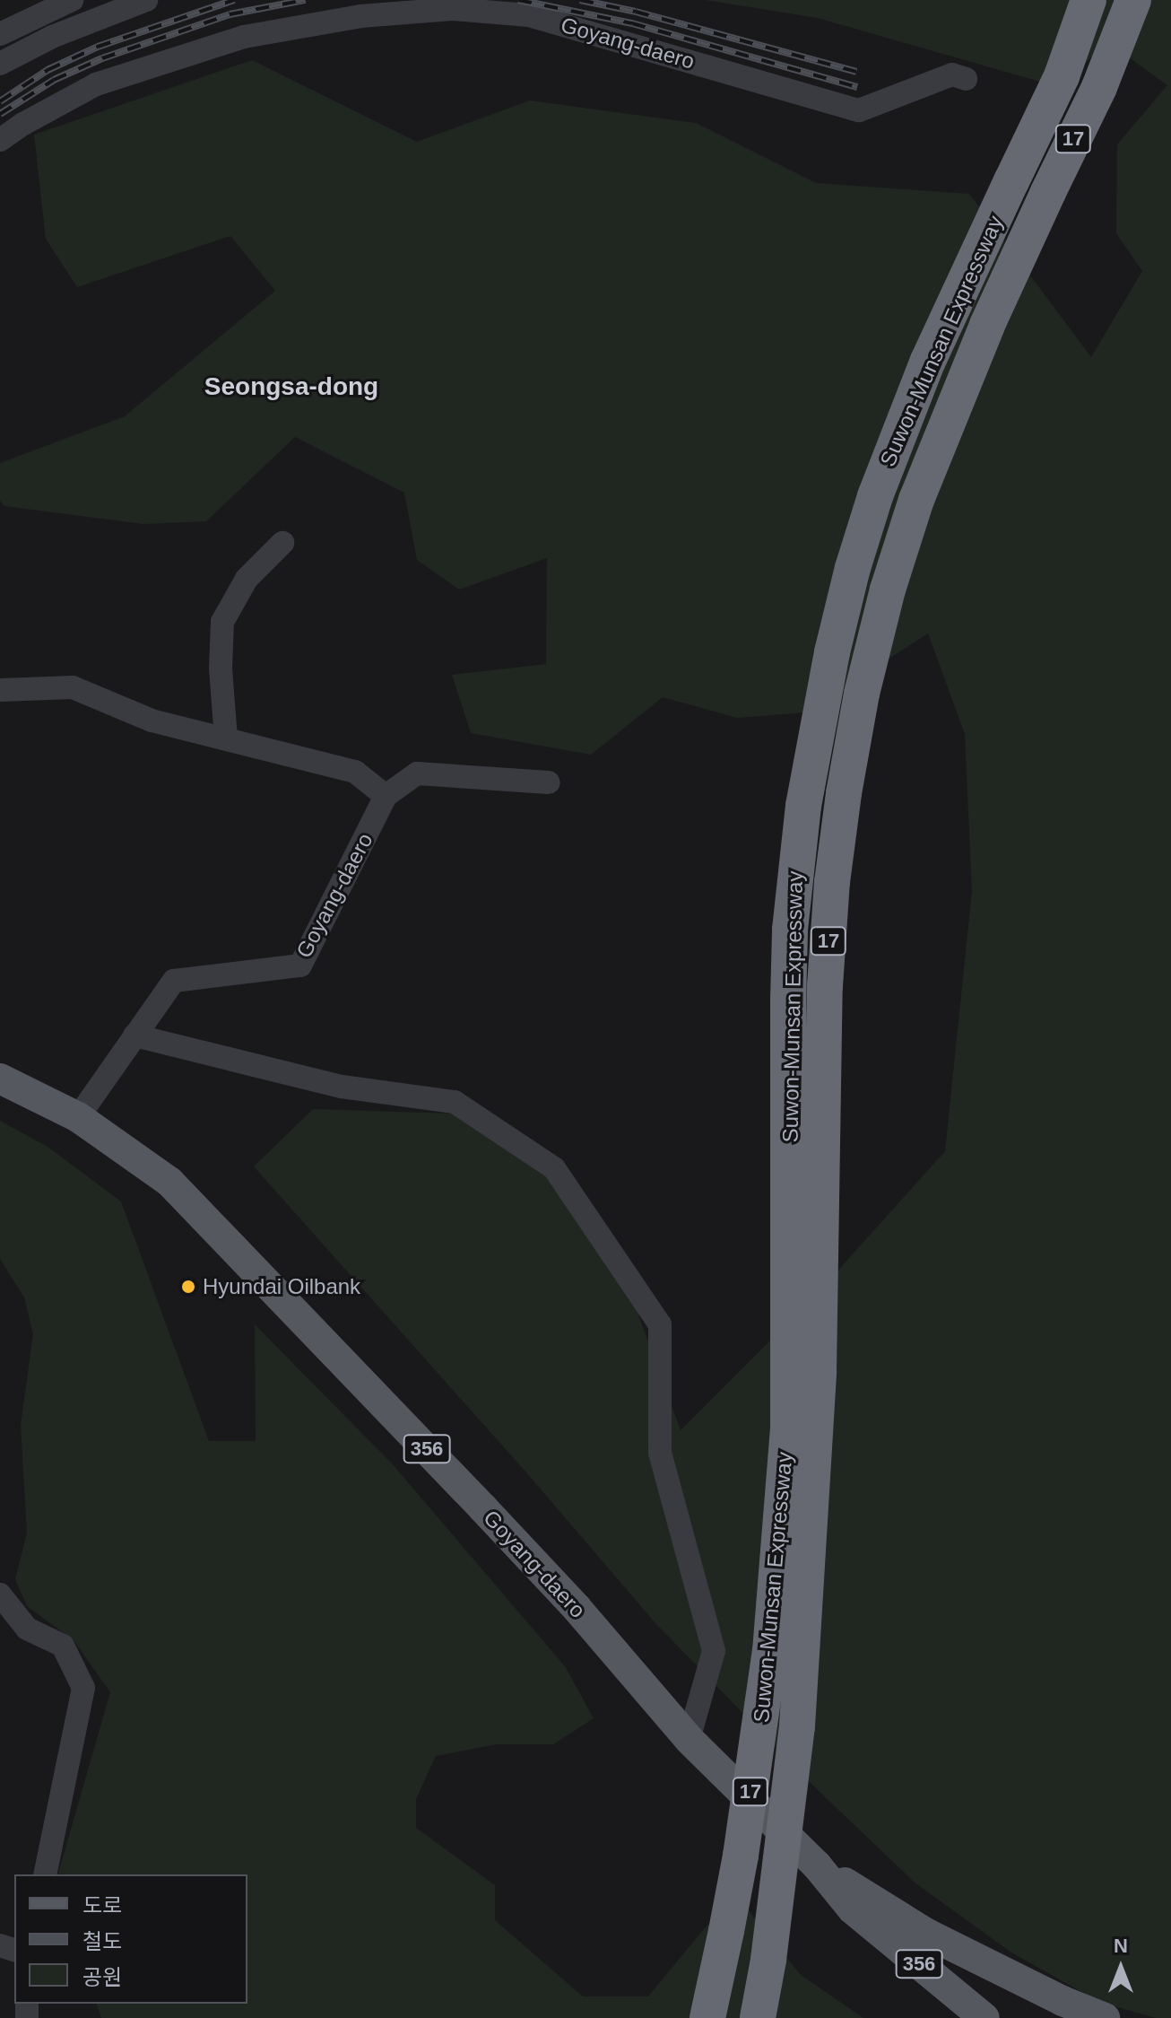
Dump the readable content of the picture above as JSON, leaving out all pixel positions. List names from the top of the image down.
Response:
{
  "streets": {
    "highway": ["17", "Suwon-Munsan Expressway"],
    "main road": ["Goyang-daero", "356"]
  },
  "districts": ["Seongsa-dong"],
  "places": ["Hyundai Oilbank"],
  "legend": ["도로", "철도", "공원"],
  "north": "top"
}
